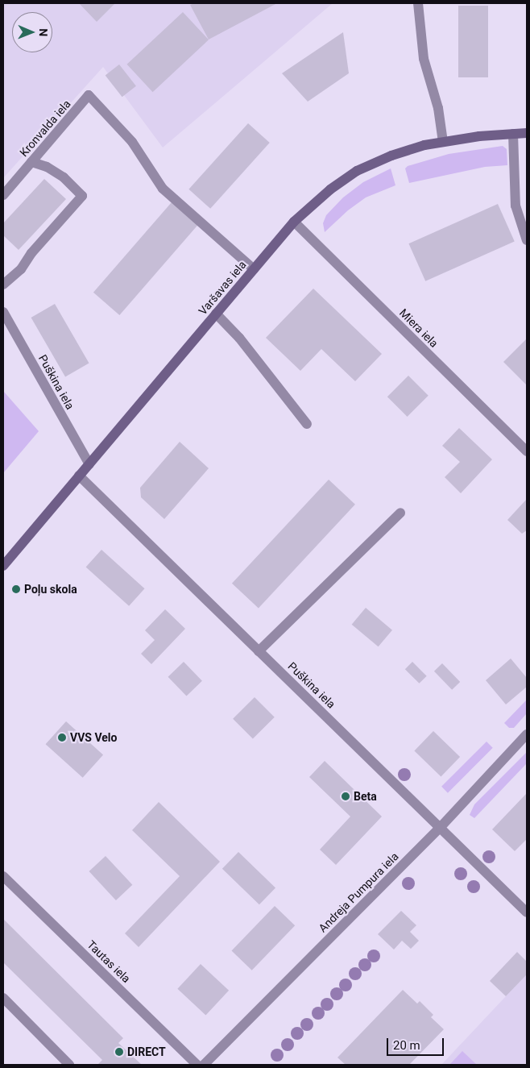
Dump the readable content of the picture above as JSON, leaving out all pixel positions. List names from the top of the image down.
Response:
{
  "streets": {
    "street": [
      "Kronvalda iela",
      "Varšavas iela",
      "Miera iela",
      "Puškina iela",
      "Andreja Pumpura iela",
      "Tautas iela"
    ]
  },
  "crossings": [
    ["Kronvalda iela", "Varšavas iela"],
    ["Varšavas iela", "Miera iela"],
    ["Varšavas iela", "Puškina iela"],
    ["Puškina iela", "Andreja Pumpura iela"]
  ],
  "places": [
    "Poļu skola",
    "VVS Velo",
    "Beta",
    "DIRECT"
  ],
  "scale_bar": "20 m",
  "north": "right"
}
